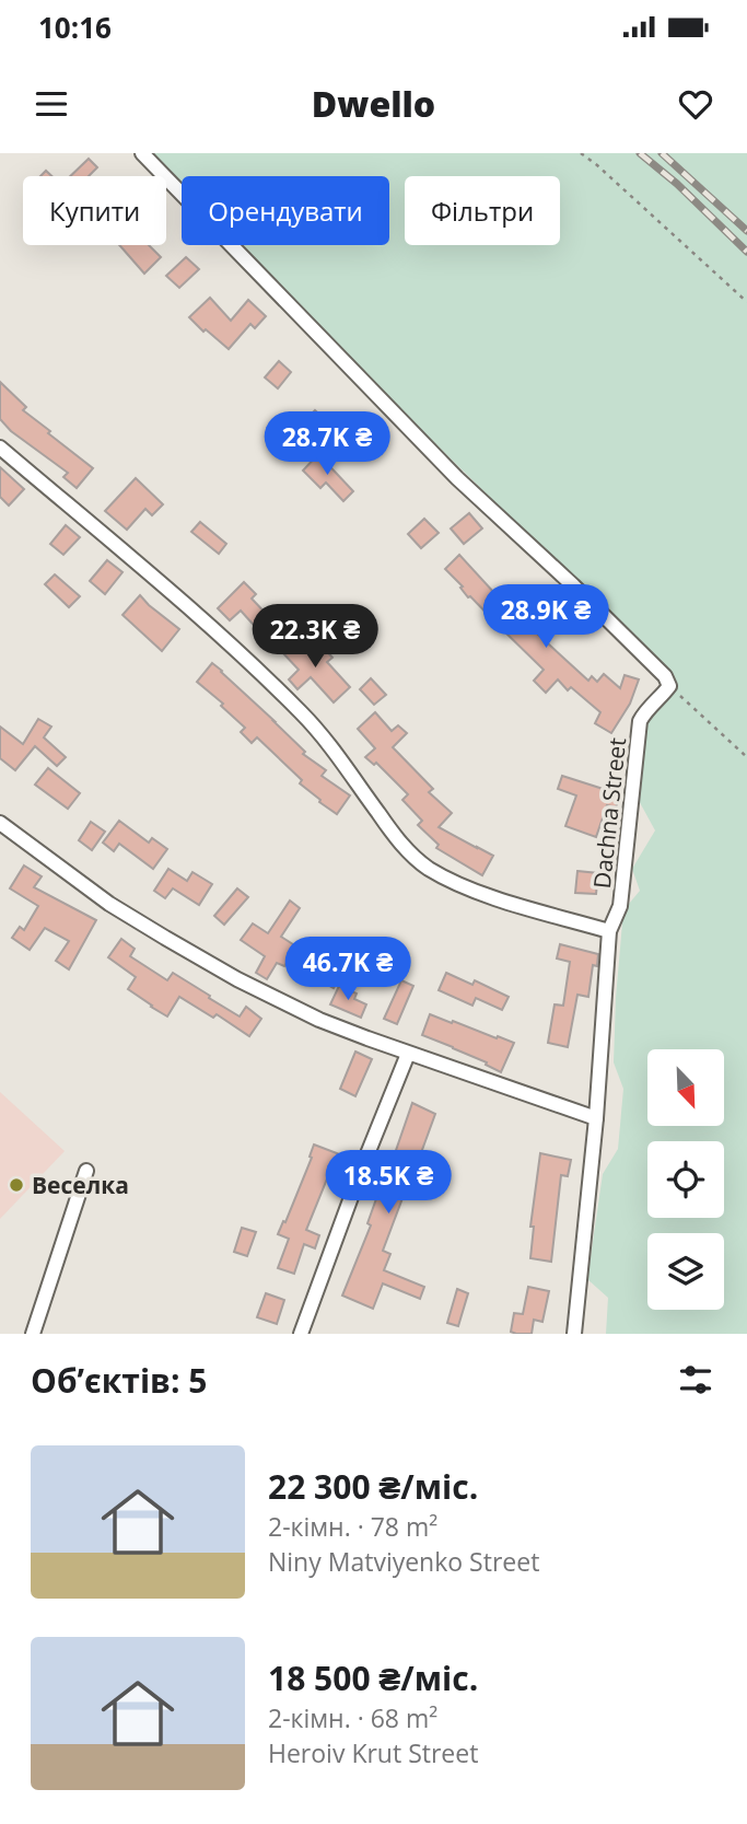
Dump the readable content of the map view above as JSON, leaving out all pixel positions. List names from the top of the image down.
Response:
{
  "streets": {
    "street": ["Dachna Street"]
  },
  "places": ["Веселка"],
  "north": "bottom right",
  "page": {
    "status": "10:16",
    "header": "Dwello",
    "chip": ["Купити", "Орендувати", "Фільтри"],
    "price": [
      "28.7K ₴",
      "28.9K ₴",
      "22.3K ₴",
      "46.7K ₴",
      "18.5K ₴"
    ],
    "heading": "Об’єктів: 5",
    "list": [
      {
        "name": "22 300 ₴/міс.",
        "note": "2-кімн. · 78 m² · Niny Matviyenko Street"
      },
      {
        "name": "18 500 ₴/міс.",
        "note": "2-кімн. · 68 m² · Heroiv Krut Street"
      }
    ]
  }
}
